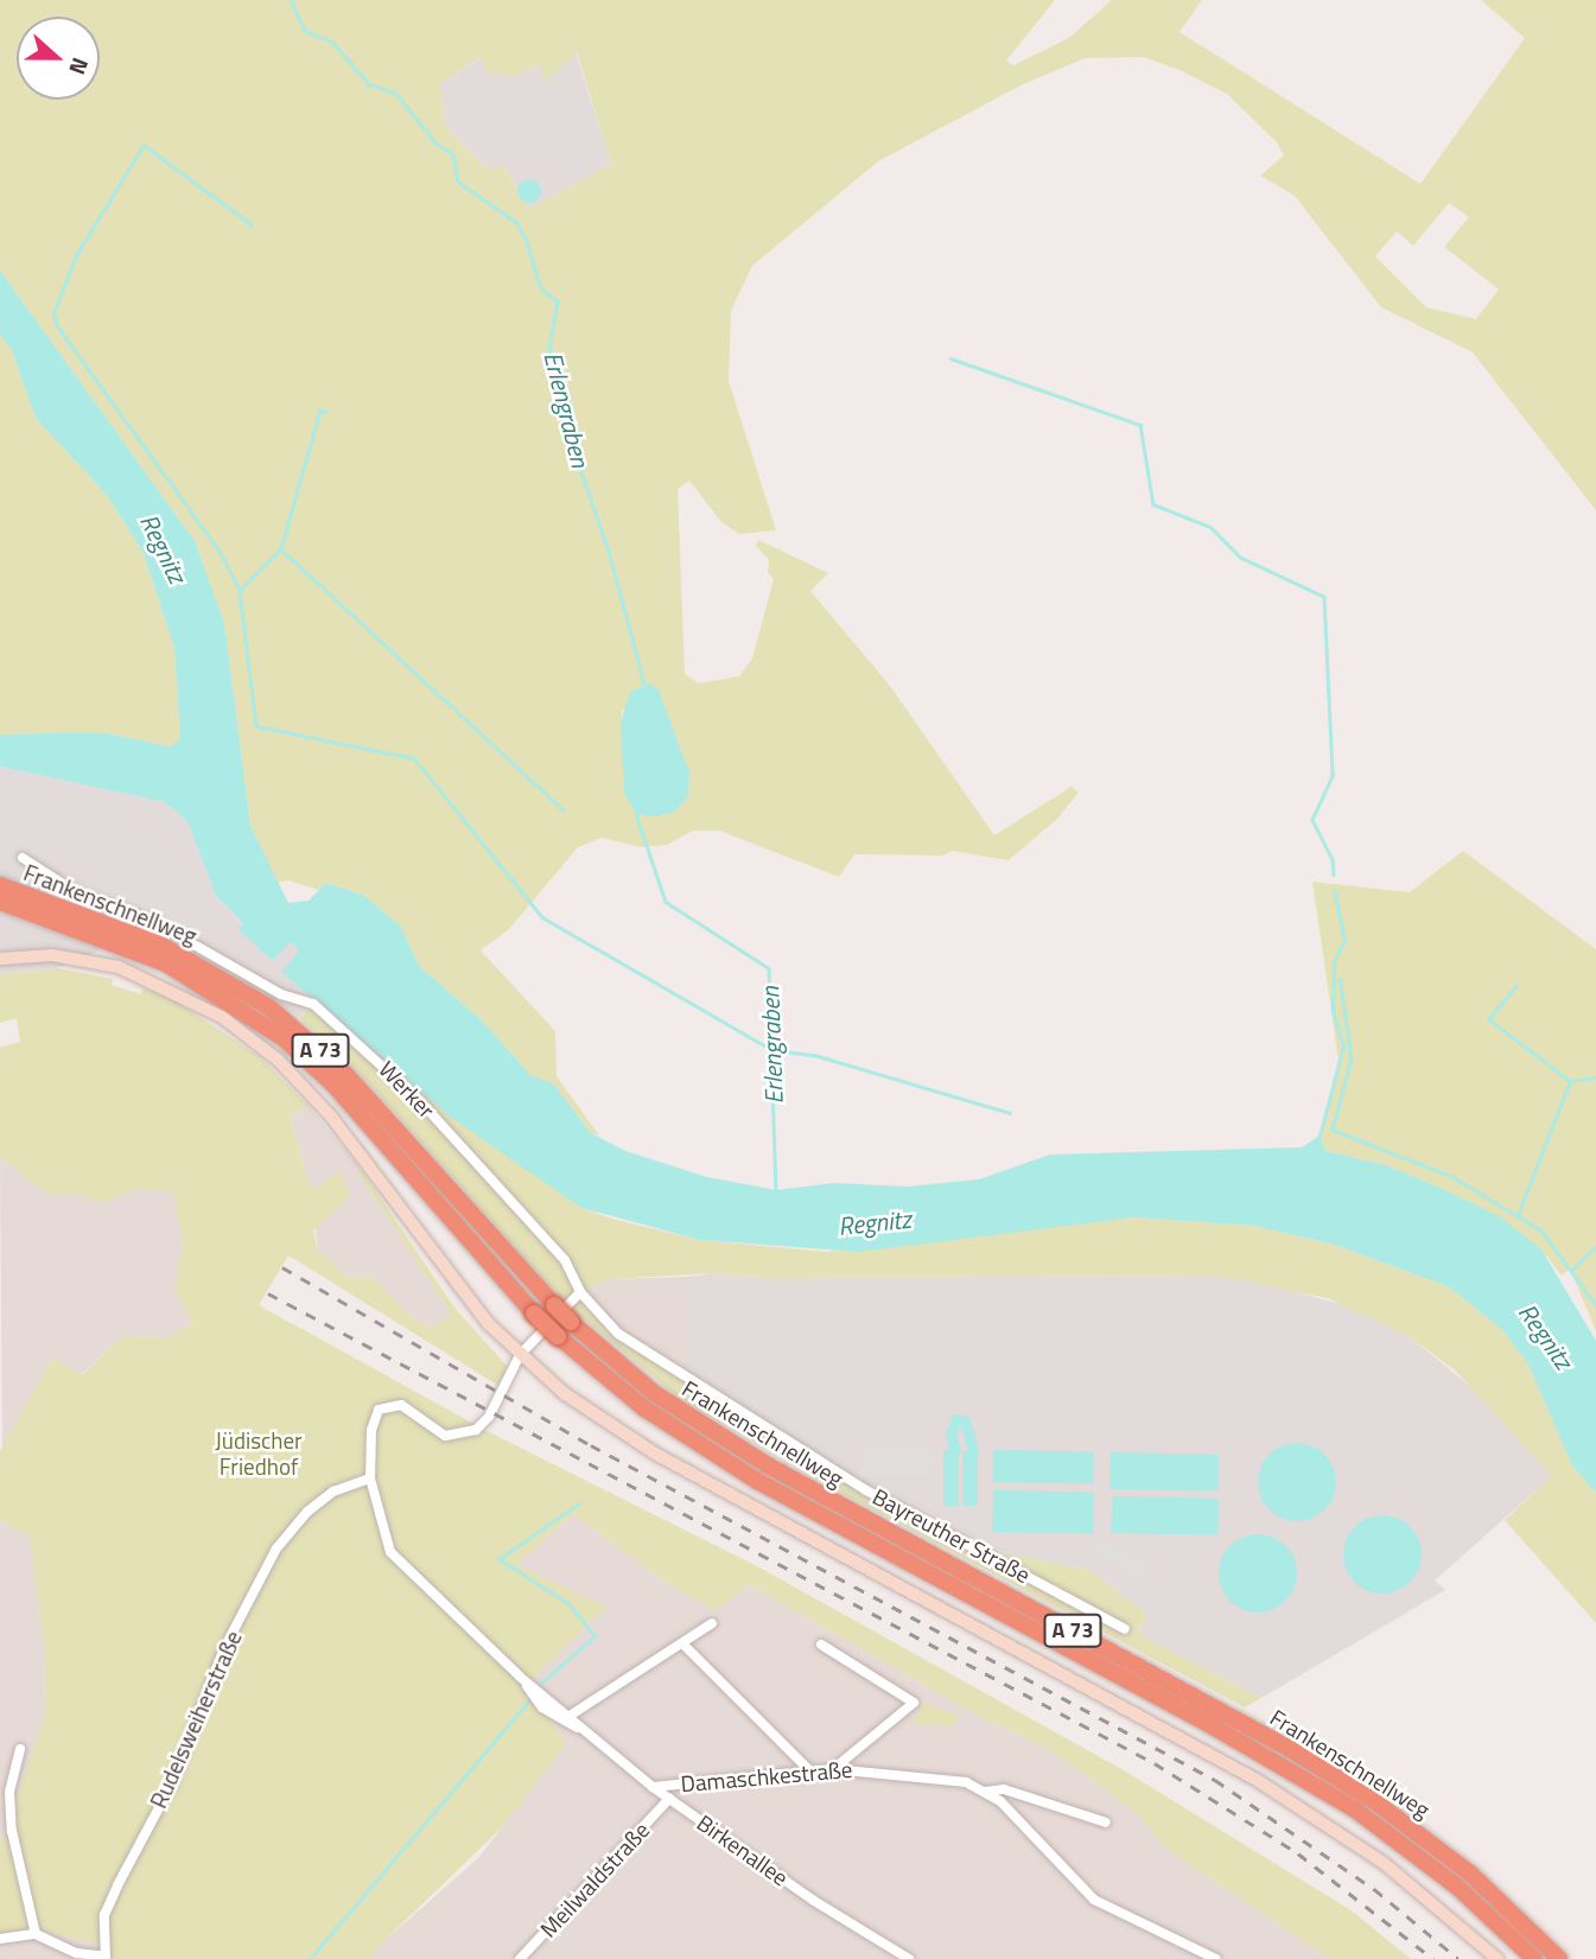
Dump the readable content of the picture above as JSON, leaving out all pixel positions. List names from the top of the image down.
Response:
{
  "streets": {
    "highway": ["Frankenschnellweg", "A 73"],
    "street": [
      "Werker",
      "Bayreuther Straße",
      "Rudelsweiherstraße",
      "Damaschkestraße",
      "Birkenallee",
      "Meilwaldstraße"
    ]
  },
  "crossings": [
    ["Werker", "Bayreuther Straße"],
    ["Damaschkestraße", "Birkenallee"],
    ["Birkenallee", "Meilwaldstraße"]
  ],
  "water": ["Erlengraben", "Regnitz"],
  "parks": ["Jüdischer Friedhof"],
  "north": "right"
}
